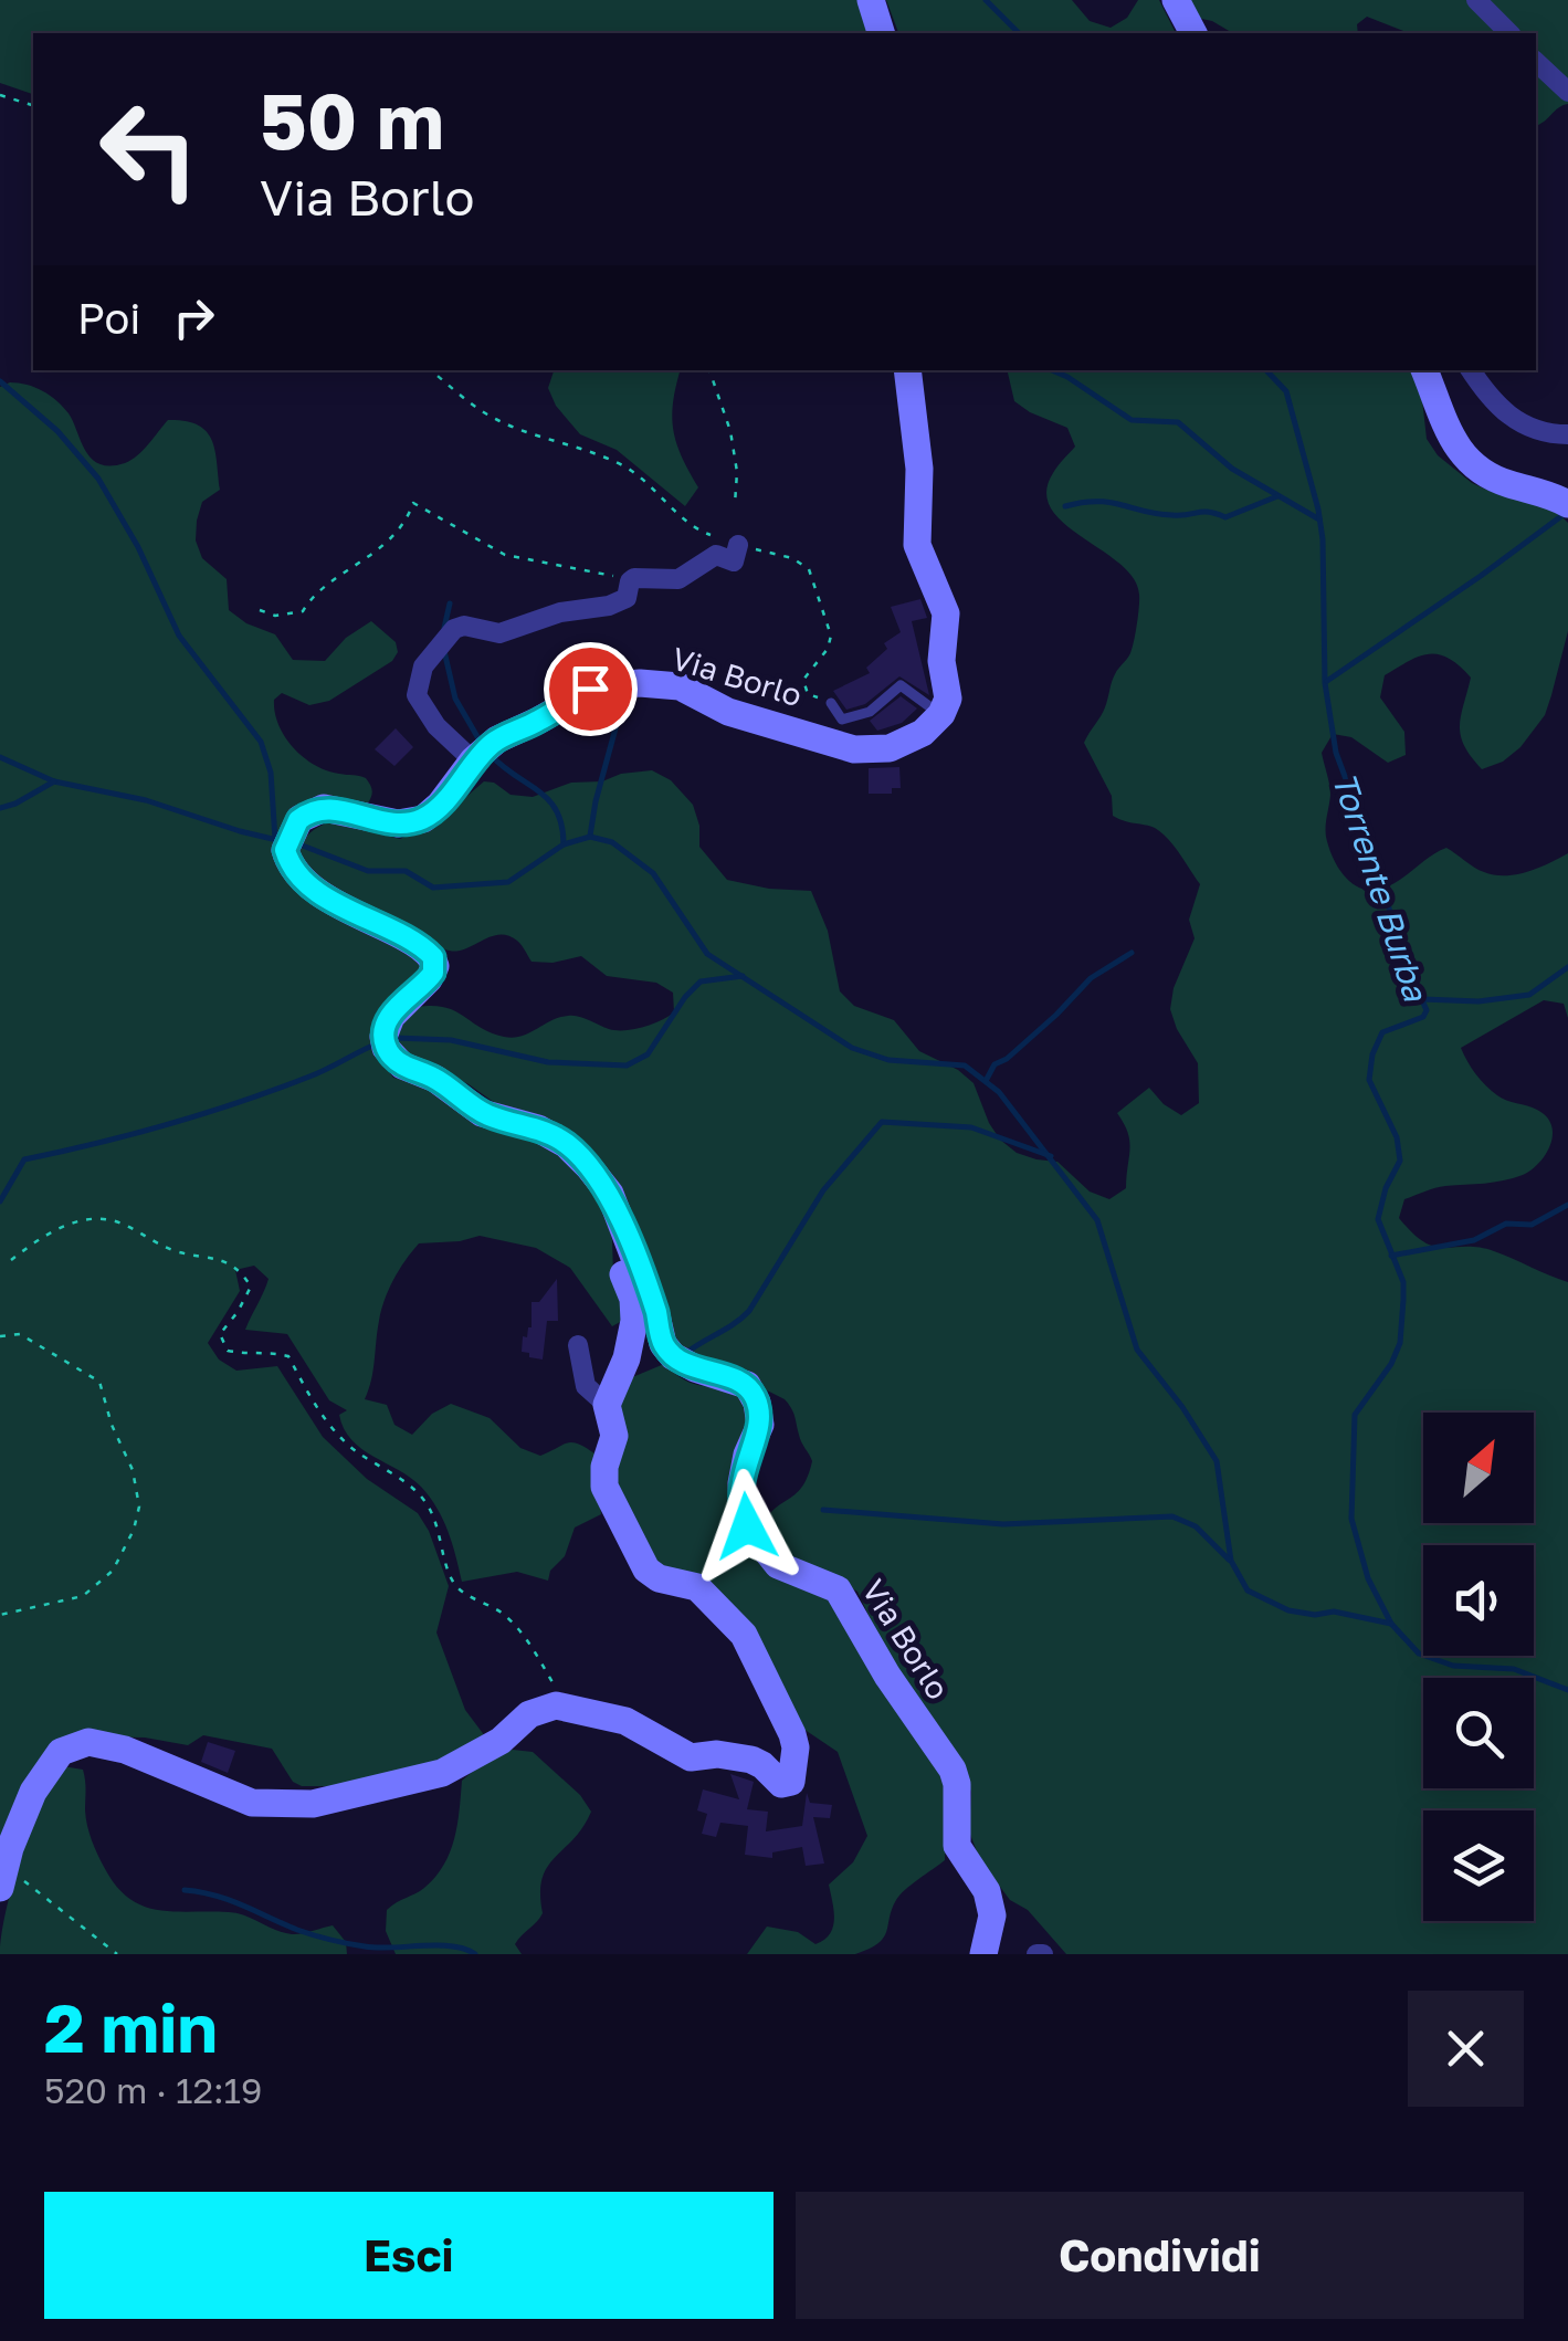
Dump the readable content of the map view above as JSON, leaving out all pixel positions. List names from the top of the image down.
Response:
{
  "streets": {
    "main road": ["Via Borlo"]
  },
  "water": ["Torrente Burba"],
  "north": "top right",
  "page": {
    "turn": ["50 m", "Via Borlo"],
    "then": "Poi",
    "heading": ["2 min", "520 m · 12:19"],
    "buttons": ["Esci", "Condividi"]
  }
}
